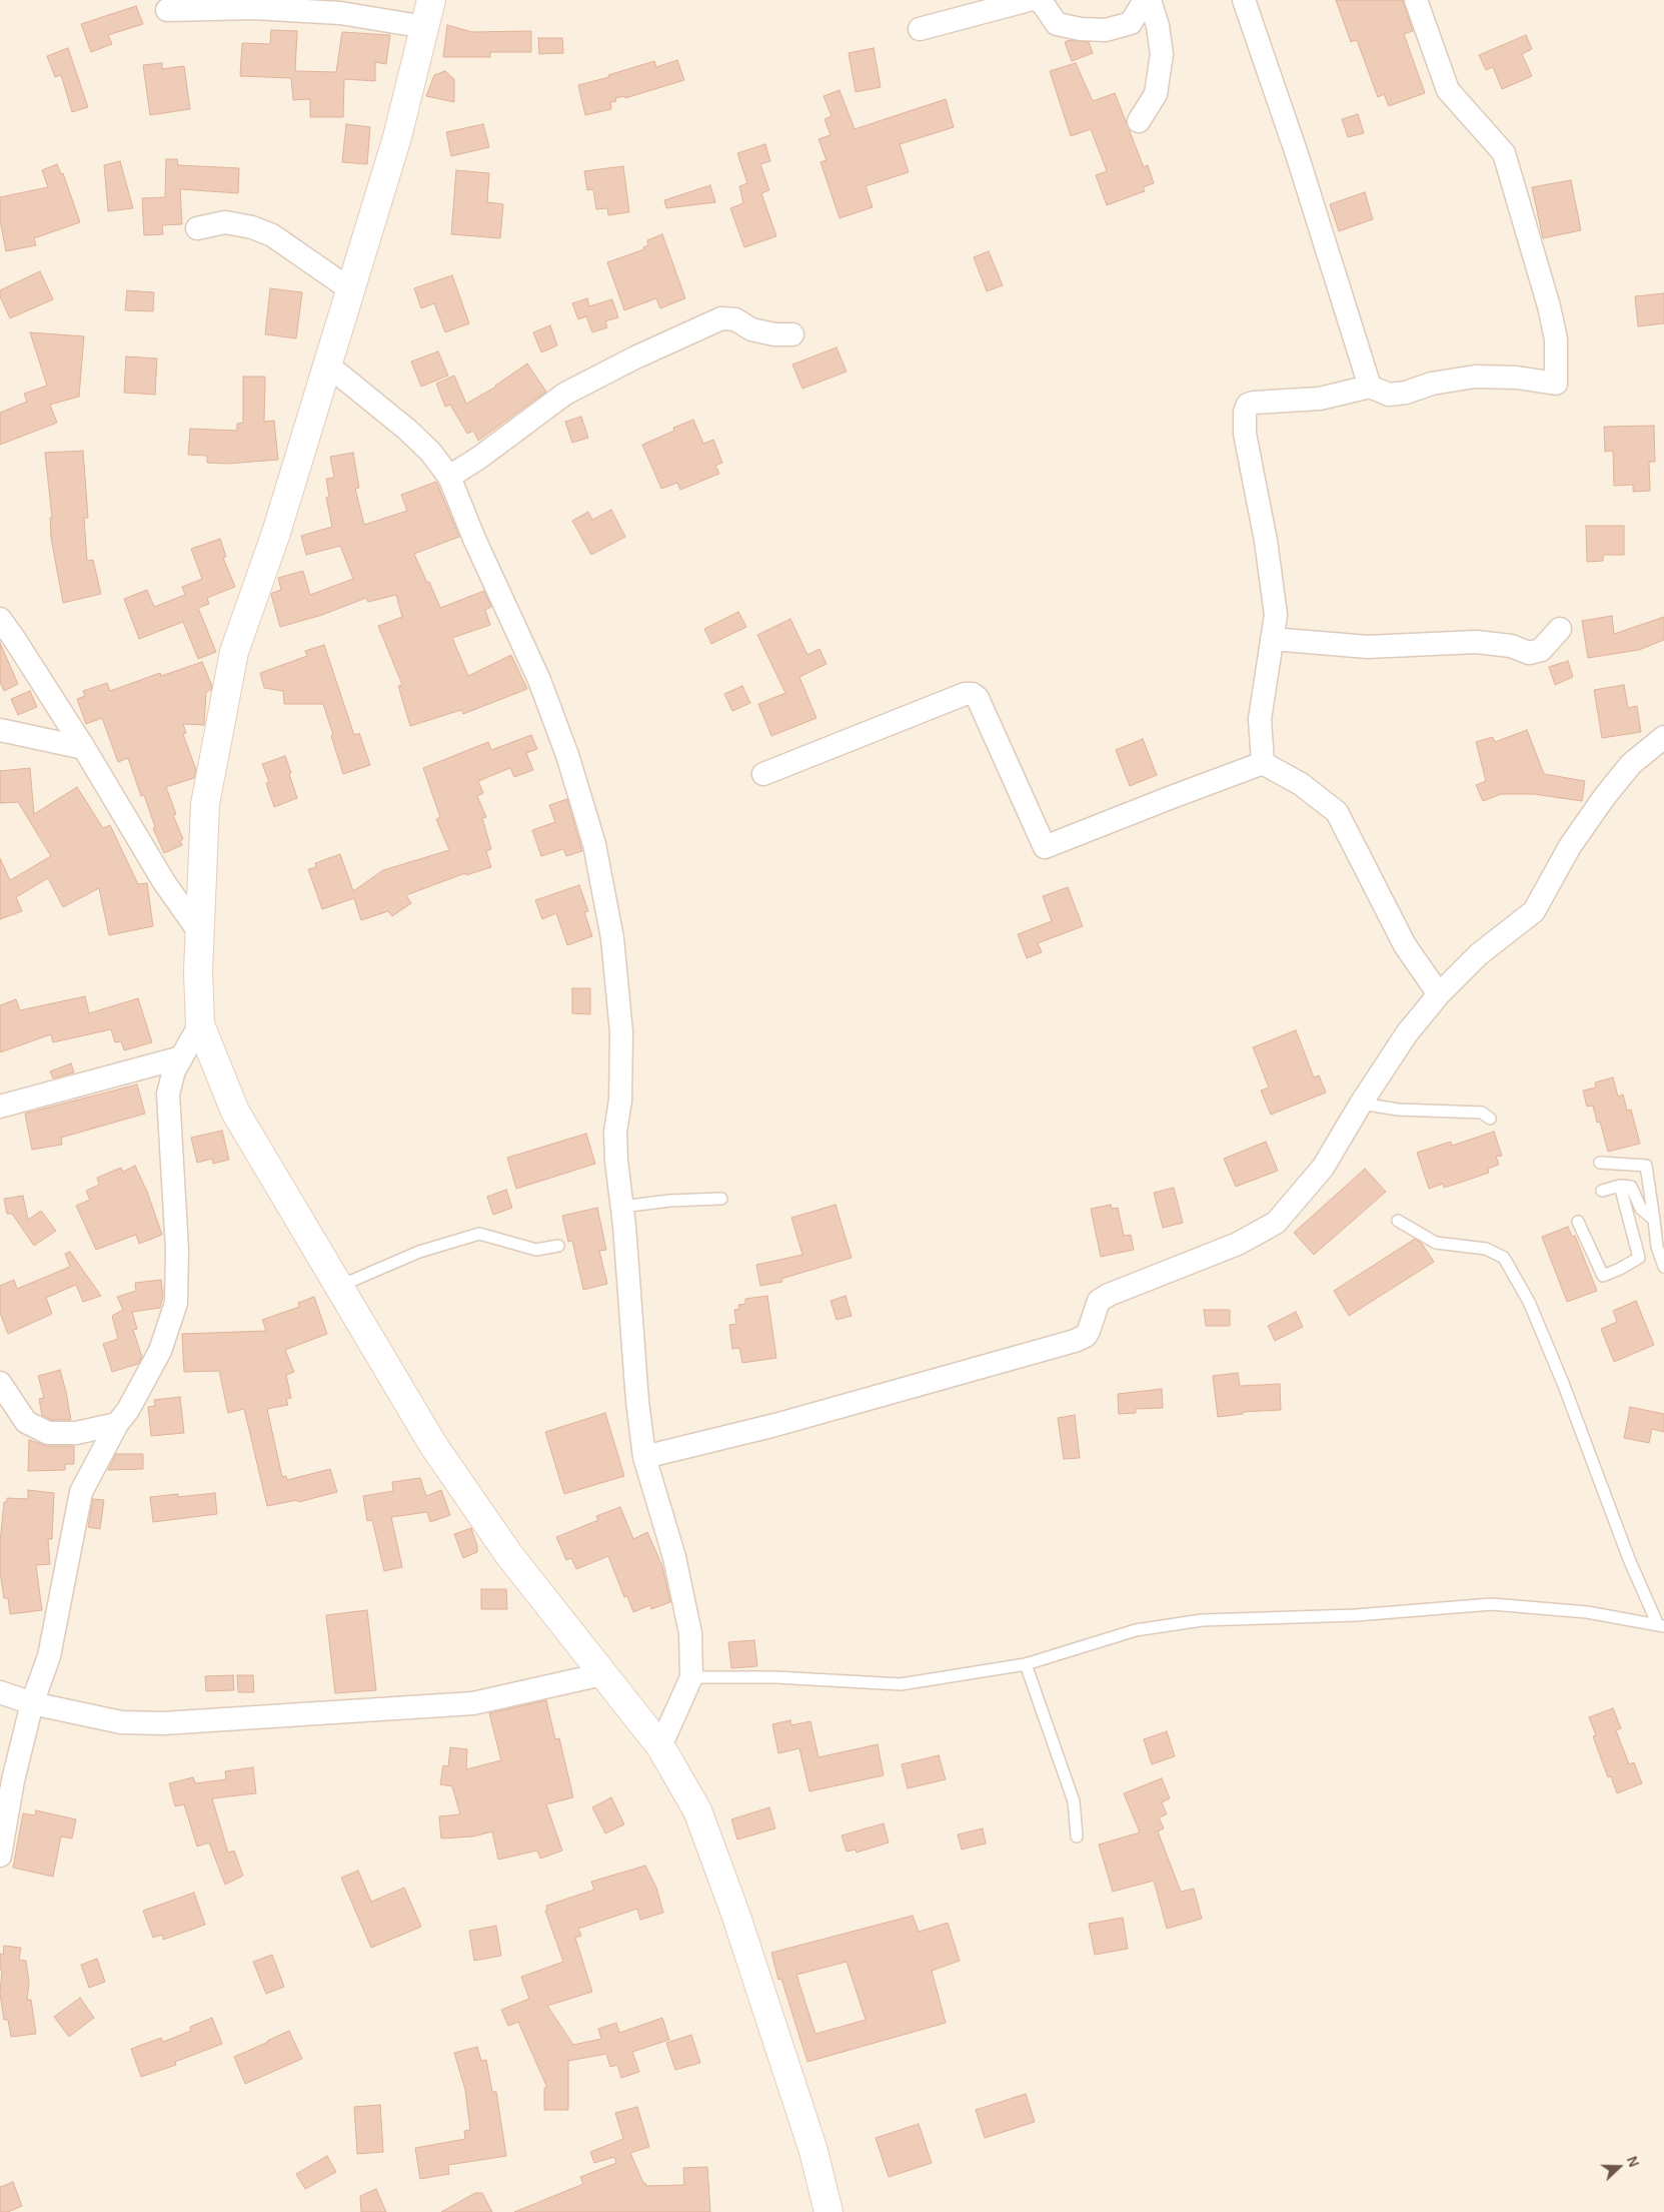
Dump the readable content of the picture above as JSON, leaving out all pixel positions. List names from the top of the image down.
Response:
{
  "north": "right"
}
